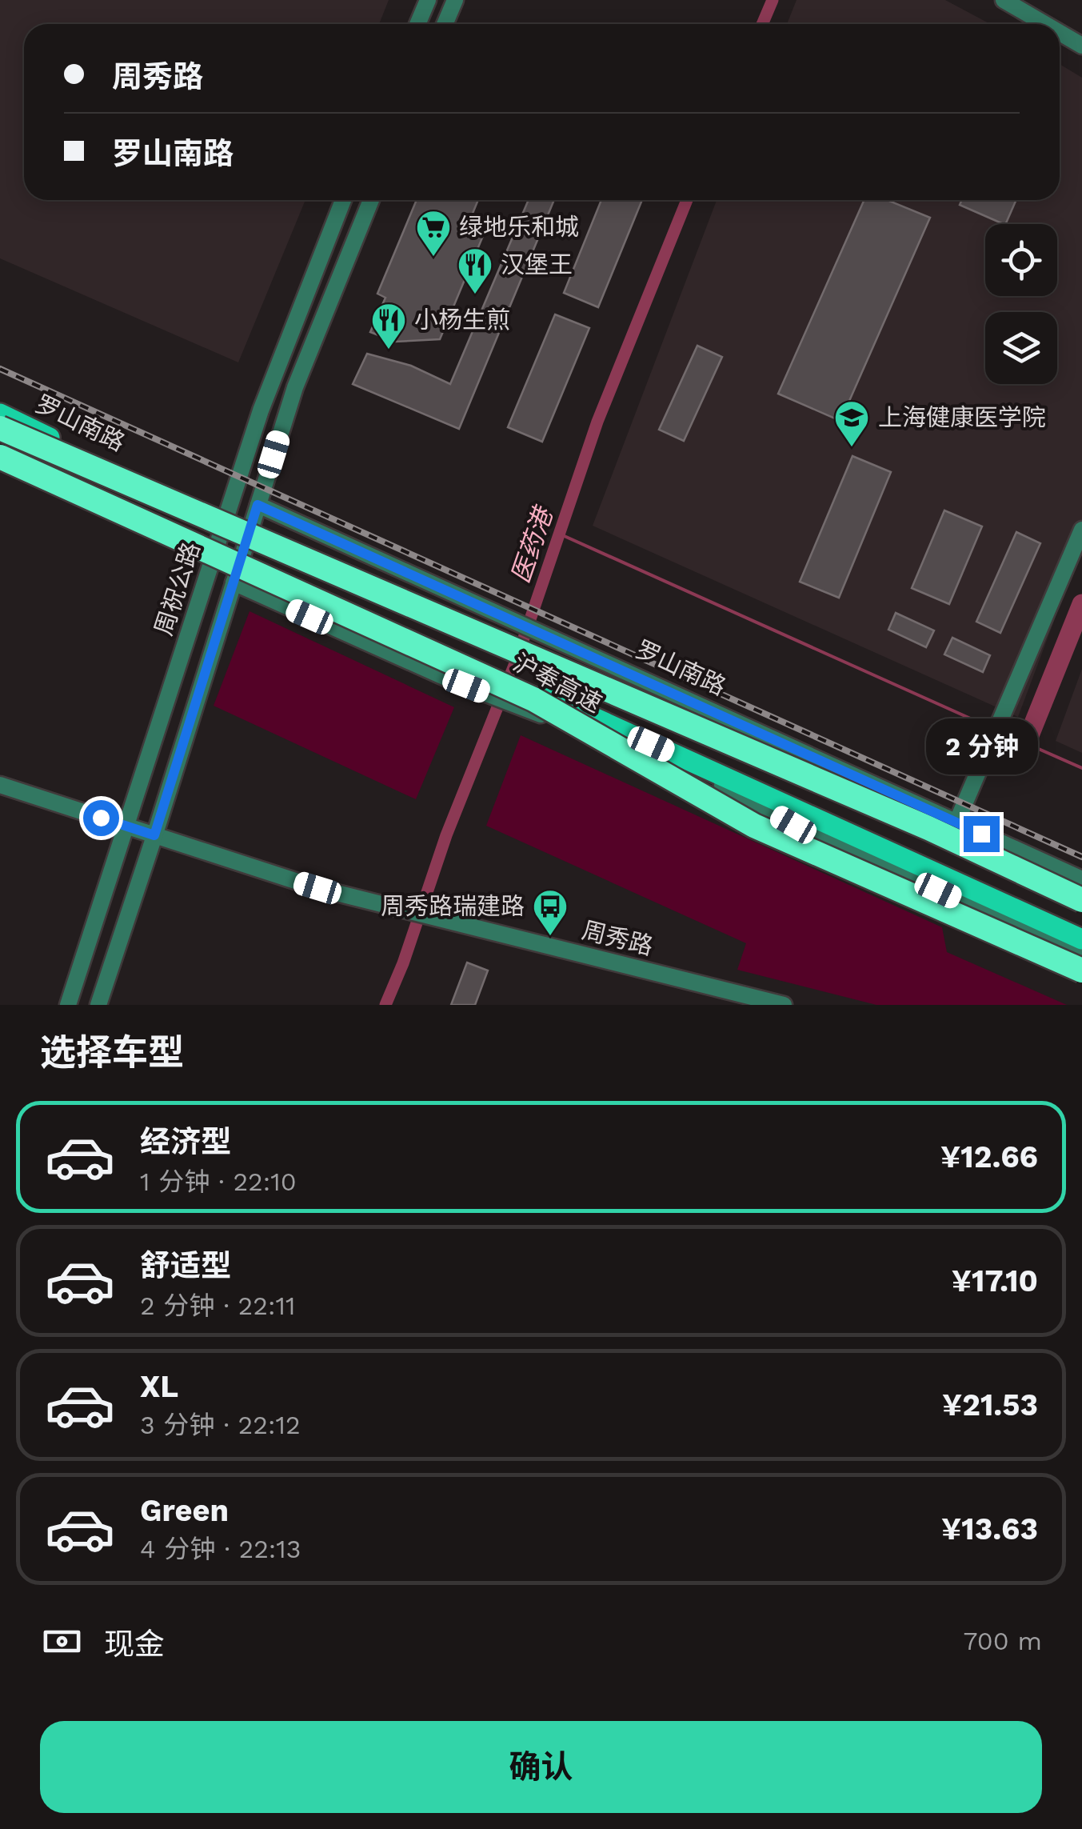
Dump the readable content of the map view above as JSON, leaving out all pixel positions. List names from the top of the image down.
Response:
{
  "streets": {
    "highway": ["沪奉高速"],
    "main road": ["罗山南路"],
    "street": ["周祝公路", "周秀路"]
  },
  "crossings": [
    ["罗山南路", "周祝公路"]
  ],
  "water": ["医药港"],
  "places": {
    "supermarket": ["绿地乐和城"],
    "restaurant": ["汉堡王", "小杨生煎"],
    "school or university": ["上海健康医学院"],
    "bus stop": ["周秀路瑞建路"]
  },
  "page": {
    "banner": ["周秀路", "罗山南路"],
    "bubble": "2 分钟",
    "heading": "选择车型",
    "list": [
      {
        "name": "经济型",
        "note": "1 分钟 · 22:10",
        "value": "¥12.66"
      },
      {
        "name": "舒适型",
        "note": "2 分钟 · 22:11",
        "value": "¥17.10"
      },
      {
        "name": "XL",
        "note": "3 分钟 · 22:12",
        "value": "¥21.53"
      },
      {
        "name": "Green",
        "note": "4 分钟 · 22:13",
        "value": "¥13.63"
      }
    ],
    "pay": ["现金", "700 m"],
    "buttons": "确认"
  }
}
